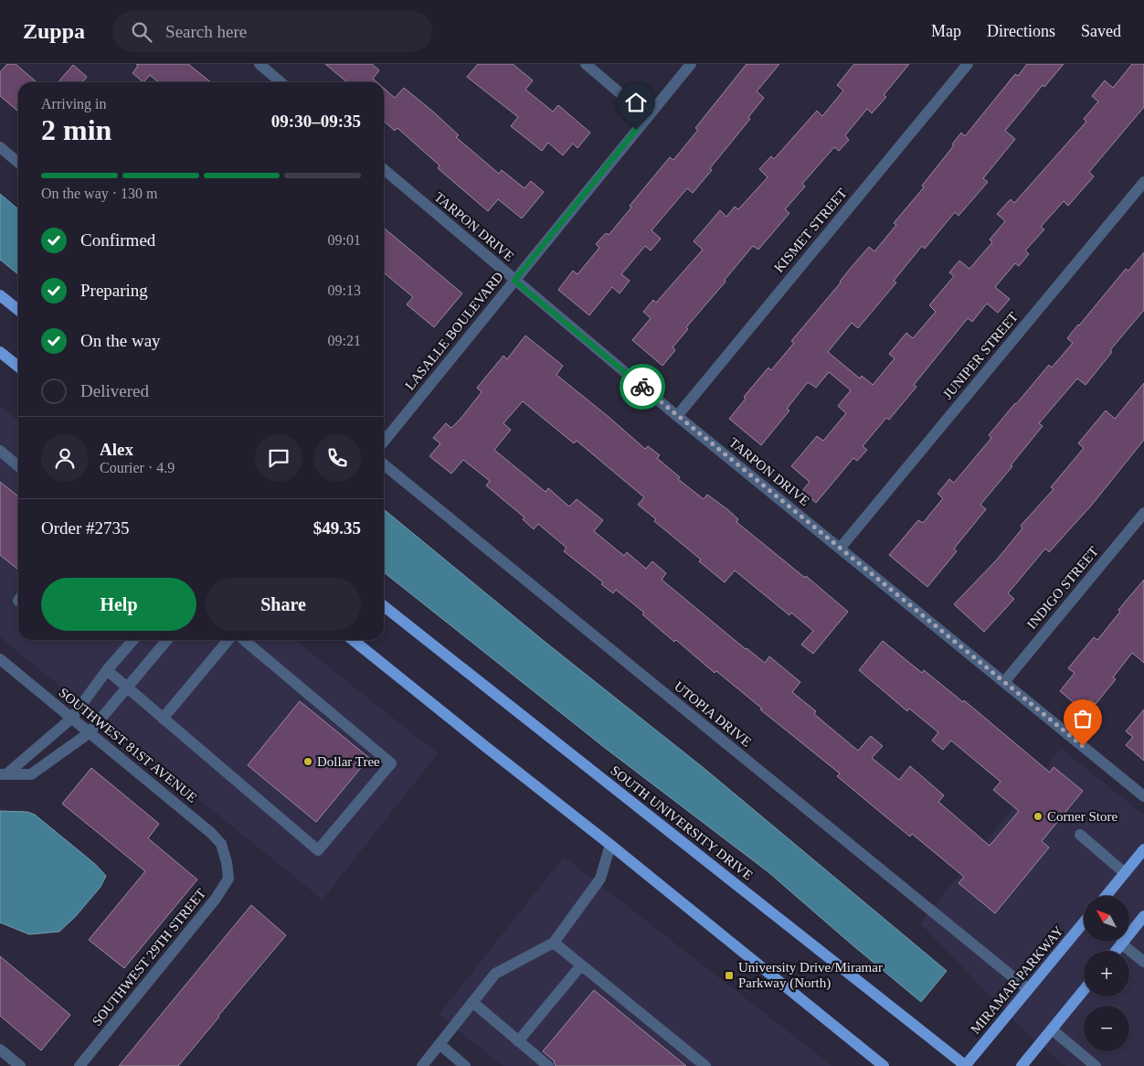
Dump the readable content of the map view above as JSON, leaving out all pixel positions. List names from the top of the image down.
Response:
{
  "streets": {
    "main road": ["SOUTH UNIVERSITY DRIVE", "MIRAMAR PARKWAY"],
    "street": [
      "TARPON DRIVE",
      "KISMET STREET",
      "LASALLE BOULEVARD",
      "JUNIPER STREET",
      "INDIGO STREET",
      "UTOPIA DRIVE",
      "SOUTHWEST 81ST AVENUE",
      "SOUTHWEST 29TH STREET"
    ]
  },
  "crossings": [
    ["TARPON DRIVE", "KISMET STREET"],
    ["TARPON DRIVE", "LASALLE BOULEVARD"],
    ["TARPON DRIVE", "JUNIPER STREET"],
    ["TARPON DRIVE", "INDIGO STREET"],
    ["UTOPIA DRIVE", "MIRAMAR PARKWAY"],
    ["SOUTHWEST 81ST AVENUE", "SOUTHWEST 29TH STREET"],
    ["SOUTH UNIVERSITY DRIVE", "MIRAMAR PARKWAY"]
  ],
  "places": {
    "other": ["Dollar Tree", "Corner Store"],
    "transit": ["University Drive/Miramar Parkway (North)"]
  },
  "north": "top left",
  "page": {
    "header": "Zuppa",
    "search": "Search here",
    "nav": ["Map", "Directions", "Saved"],
    "heading": ["2 min", "Arriving in", "09:30–09:35"],
    "panel": [
      "Alex",
      "Courier · 4.9",
      "Order #2735",
      "$49.35"
    ],
    "bar": "On the way · 130 m",
    "list": [
      ["Confirmed", "09:01"],
      ["Preparing", "09:13"],
      ["On the way", "09:21"],
      "Delivered"
    ],
    "buttons": ["Help", "Share"],
    "map_buttons": ["+", "−"]
  }
}
